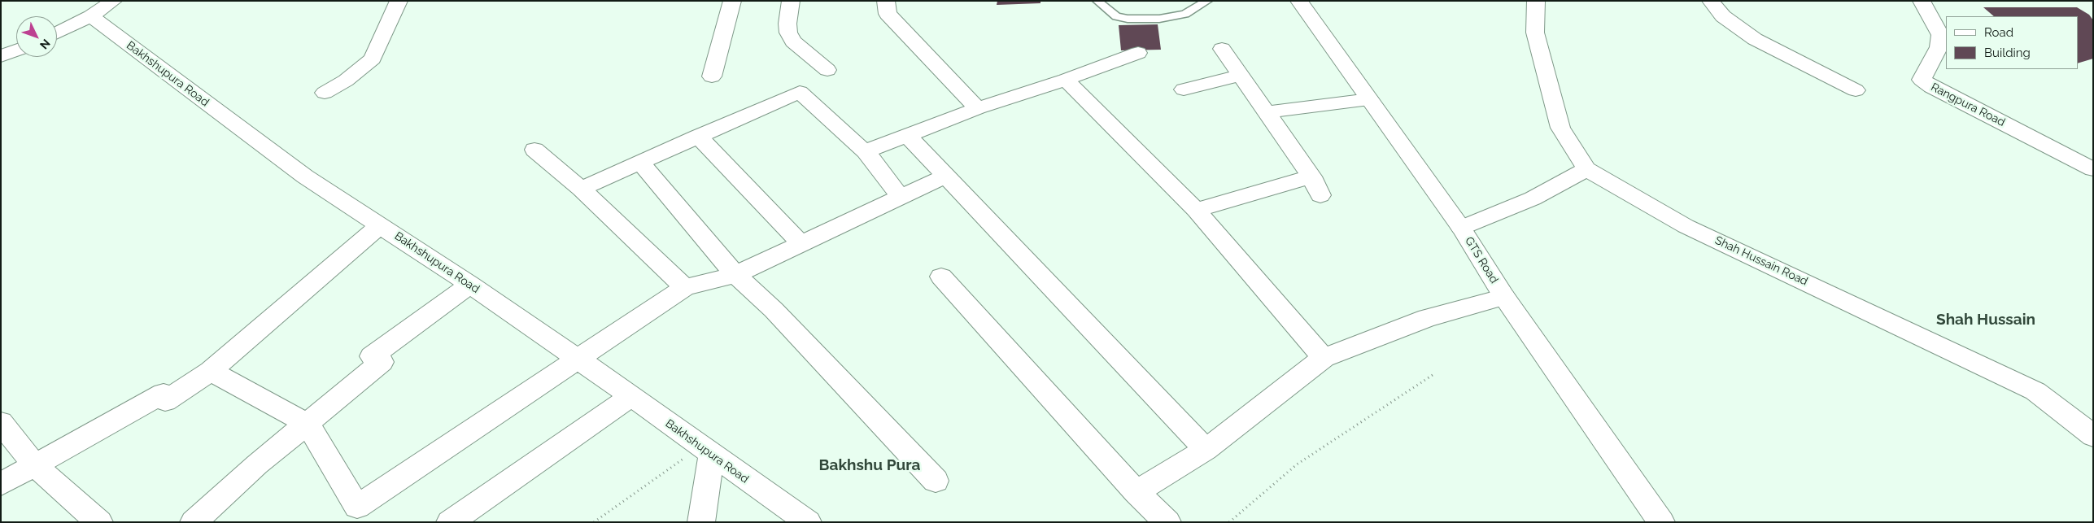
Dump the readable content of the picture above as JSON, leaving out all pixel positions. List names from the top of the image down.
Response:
{
  "streets": {
    "street": [
      "Bakhshupura Road",
      "Rangpura Road",
      "GTS Road",
      "Shah Hussain Road"
    ]
  },
  "districts": ["Shah Hussain", "Bakhshu Pura"],
  "legend": ["Road", "Building"],
  "north": "bottom right"
}
